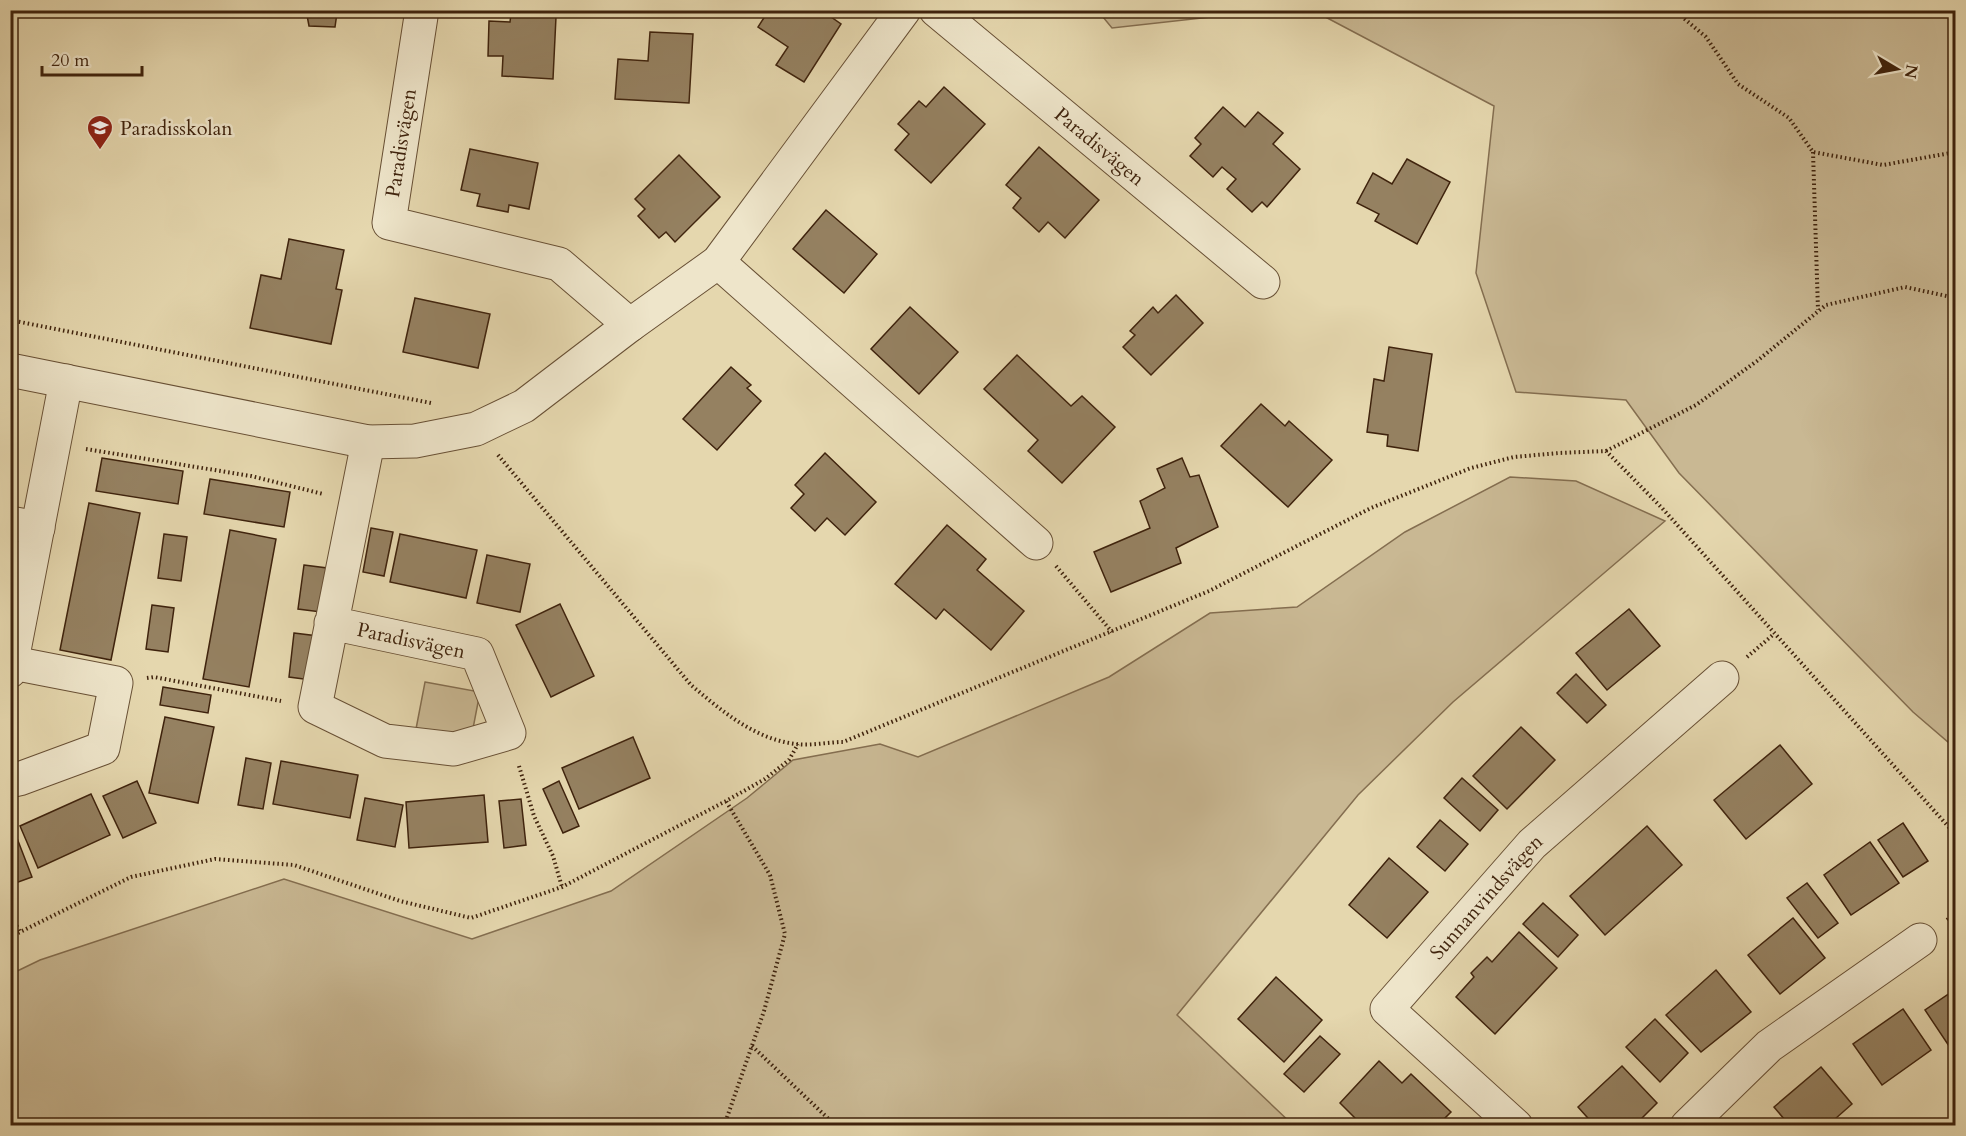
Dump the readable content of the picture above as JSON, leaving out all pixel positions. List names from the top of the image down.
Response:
{
  "streets": {
    "street": ["Paradisvägen", "Sunnanvindsvägen"]
  },
  "places": {
    "school or university": ["Paradisskolan"]
  },
  "scale_bar": "20 m",
  "north": "right"
}
